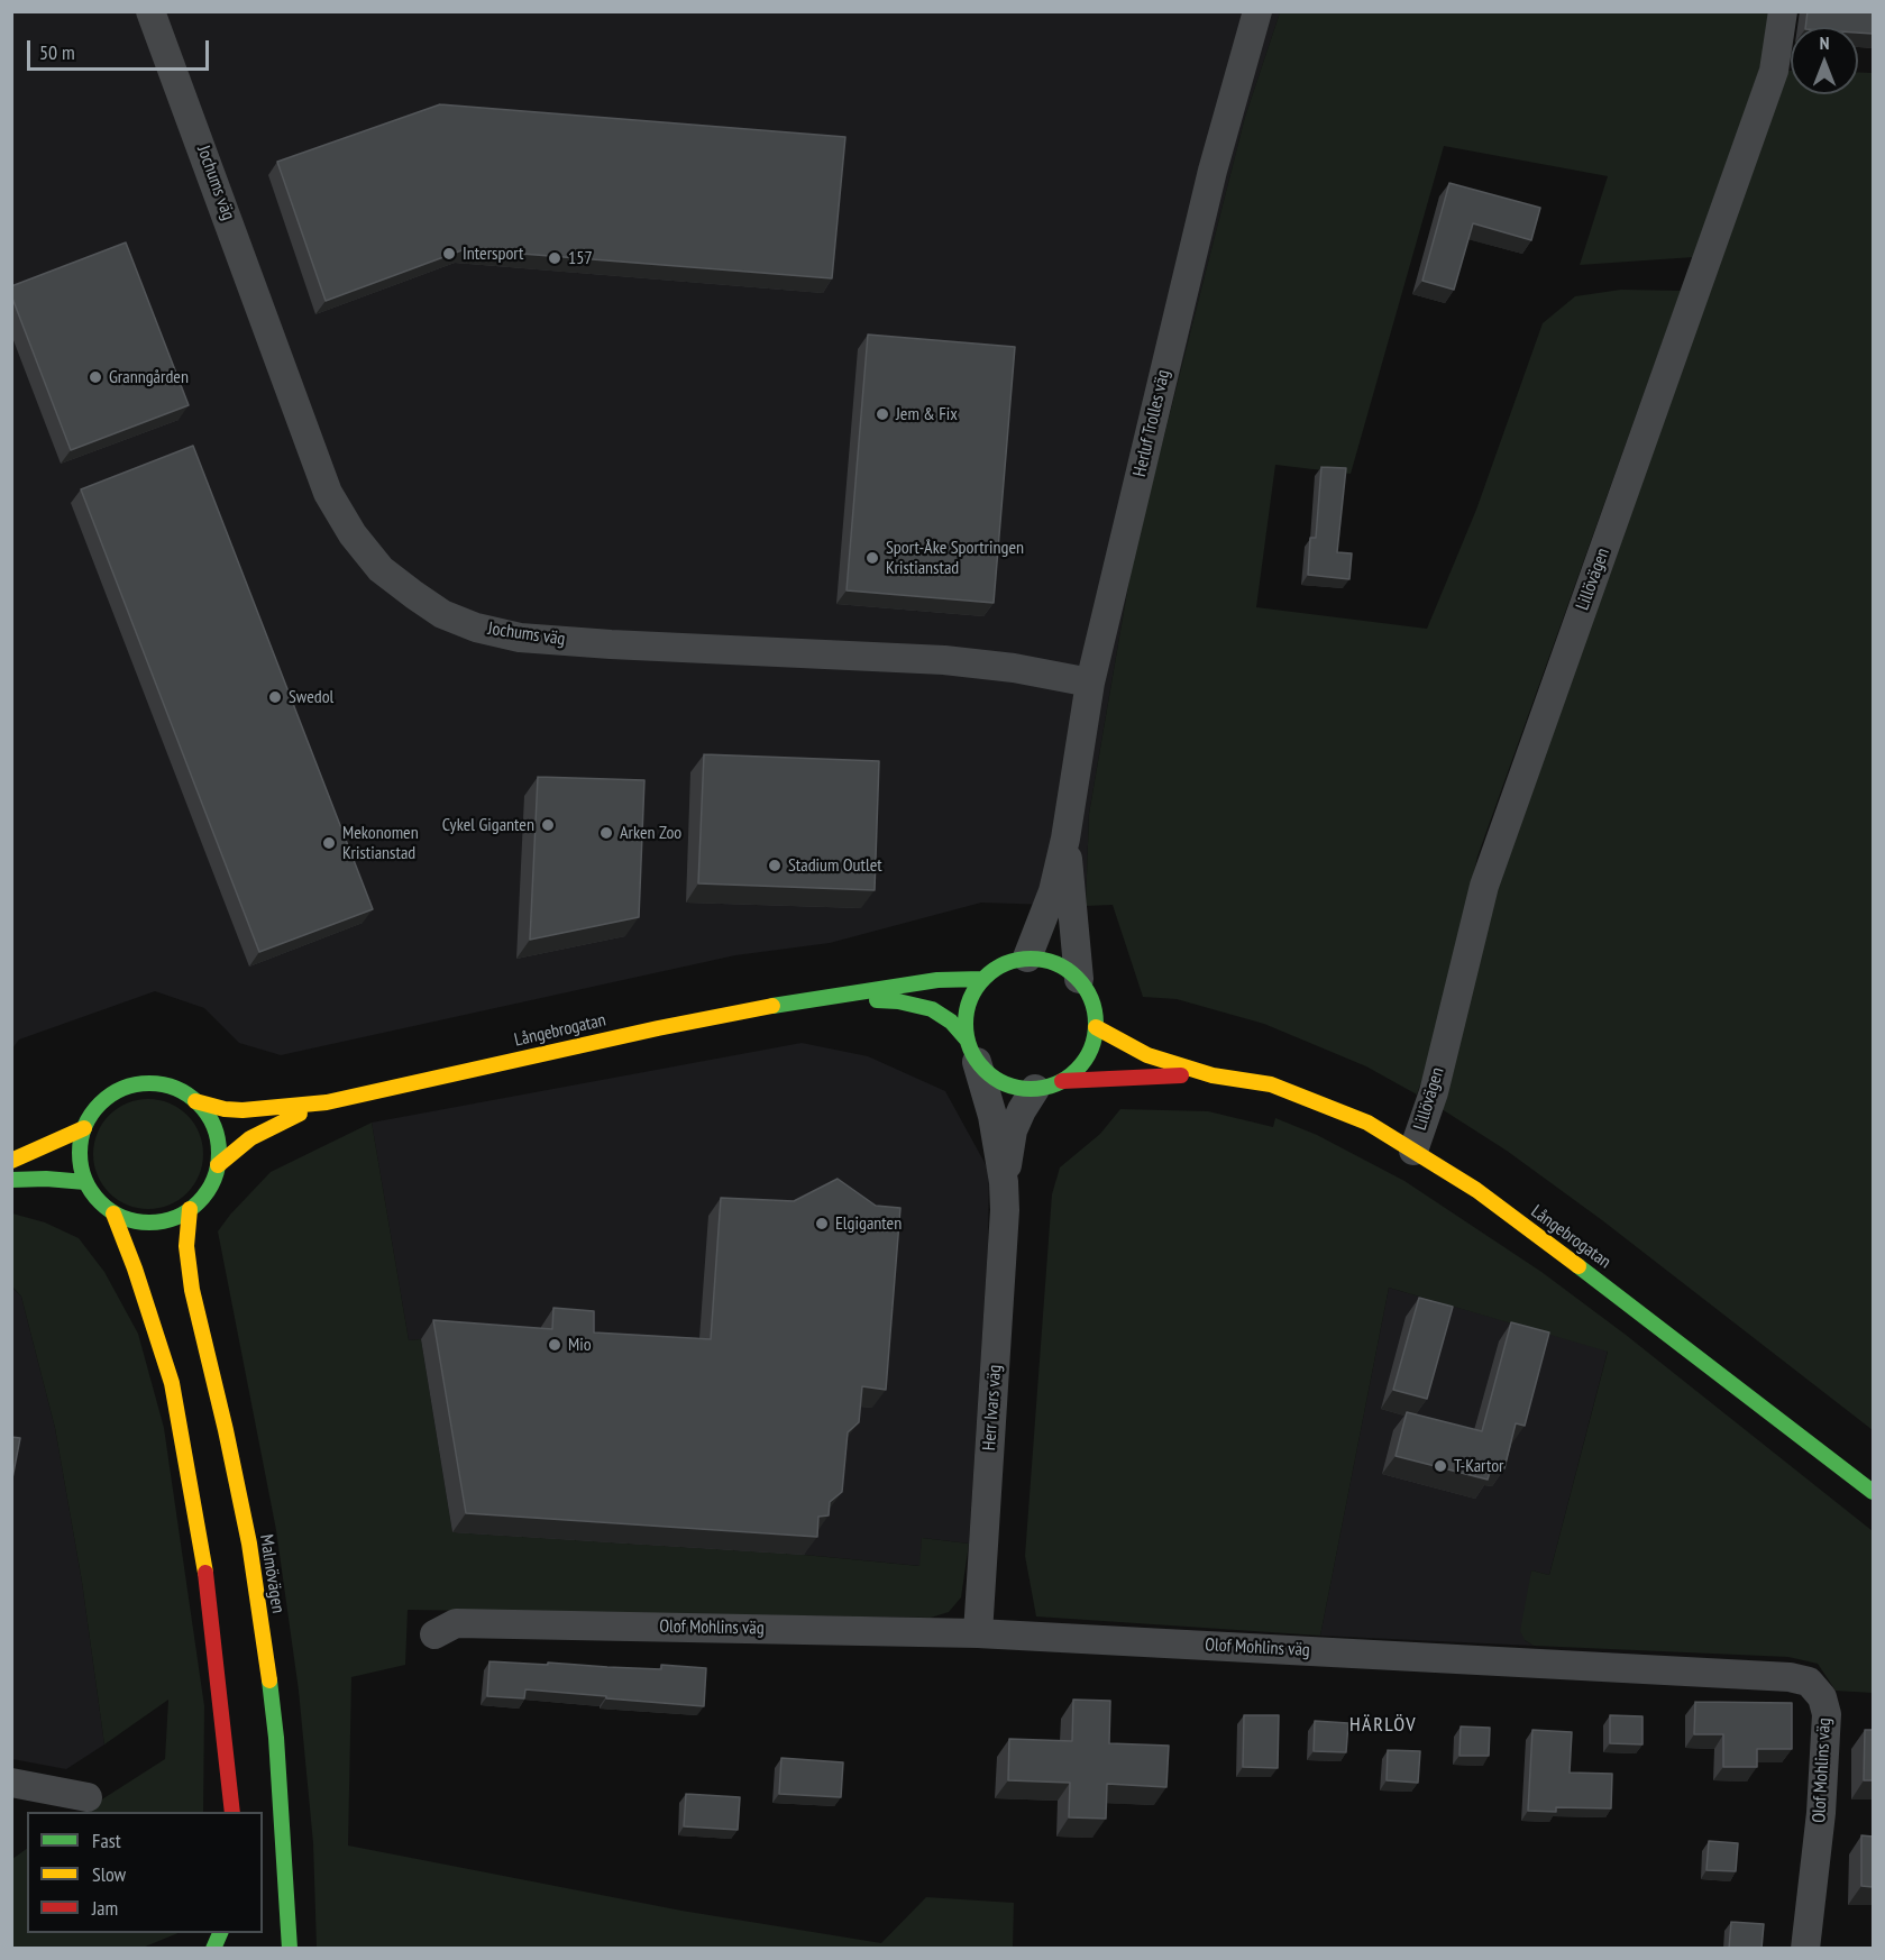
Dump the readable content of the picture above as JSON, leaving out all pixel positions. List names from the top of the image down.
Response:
{
  "streets": {
    "main road": ["Långebrogatan", "Malmövägen"],
    "street": [
      "Jochums väg",
      "Herluf Trolles väg",
      "Lillövägen",
      "Herr Ivars väg",
      "Olof Mohlins väg"
    ]
  },
  "crossings": [
    ["Jochums väg", "Herluf Trolles väg"],
    ["Herluf Trolles väg", "Långebrogatan"],
    ["Herluf Trolles väg", "Herr Ivars väg"],
    ["Lillövägen", "Långebrogatan"],
    ["Långebrogatan", "Herr Ivars väg"],
    ["Långebrogatan", "Malmövägen"],
    ["Herr Ivars väg", "Olof Mohlins väg"]
  ],
  "districts": ["HÄRLÖV"],
  "places": [
    "Intersport",
    "157",
    "Granngården",
    "Jem & Fix",
    "Sport-Åke Sportringen Kristianstad",
    "Swedol",
    "Cykel Giganten",
    "Arken Zoo",
    "Mekonomen Kristianstad",
    "Stadium Outlet",
    "Elgiganten",
    "Mio",
    "T-Kartor"
  ],
  "legend": ["Fast", "Slow", "Jam"],
  "scale_bar": "50 m",
  "north": "top"
}
